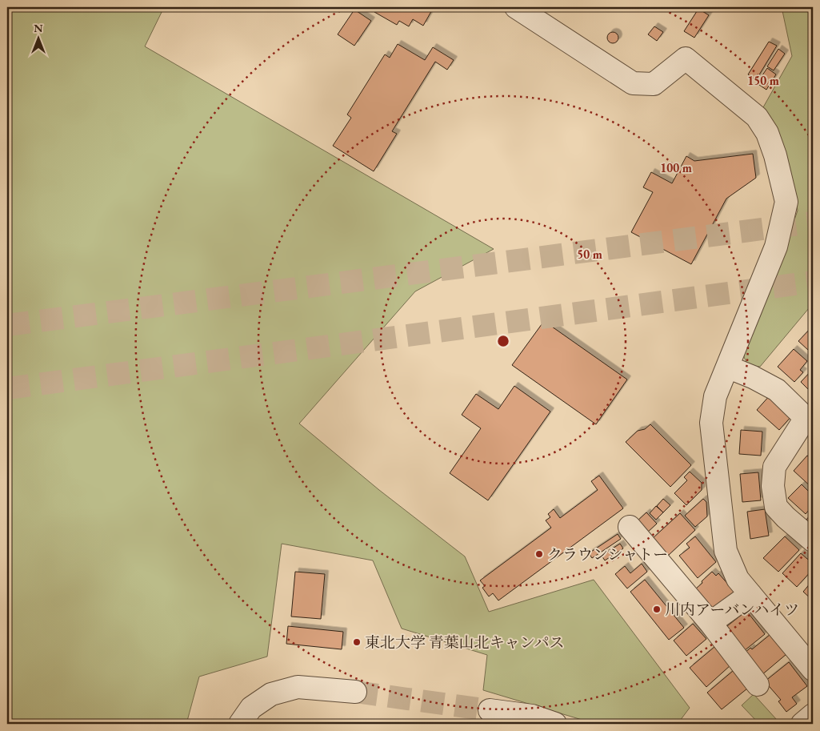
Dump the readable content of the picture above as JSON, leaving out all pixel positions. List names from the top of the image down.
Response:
{
  "places": ["クラウンシャトー", "川内アーバンハイツ", "東北大学 青葉山北キャンパス"],
  "north": "top",
  "rings": ["150 m", "100 m", "50 m"]
}
